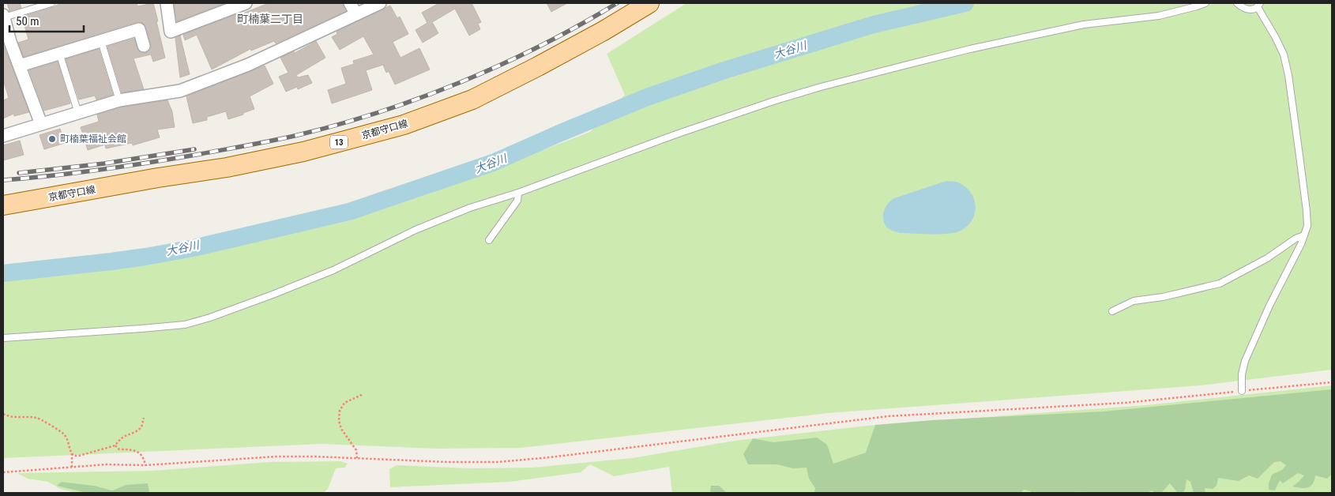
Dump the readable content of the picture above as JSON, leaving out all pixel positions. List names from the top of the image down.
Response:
{
  "streets": {
    "main road": ["京都守口線", "13"]
  },
  "districts": ["町楠葉二丁目"],
  "water": ["大谷川"],
  "places": ["町楠葉福祉会館"],
  "scale_bar": "50 m"
}
